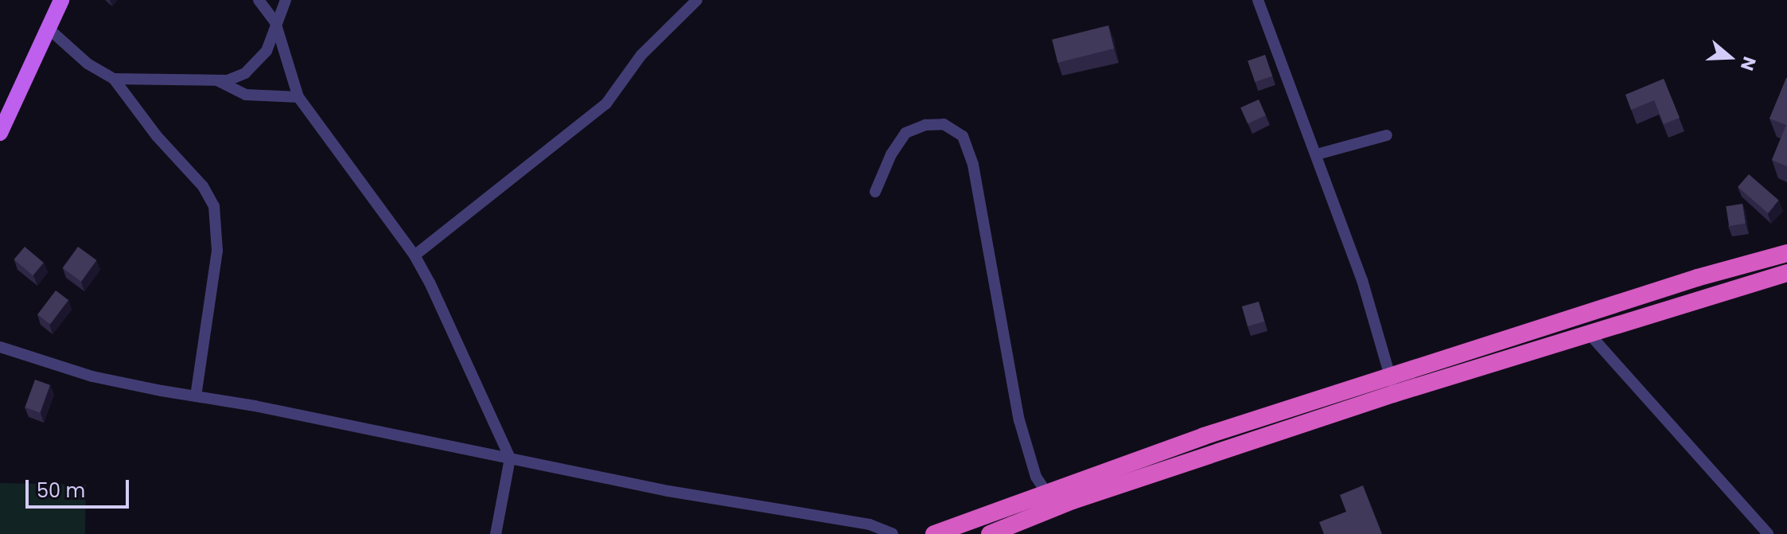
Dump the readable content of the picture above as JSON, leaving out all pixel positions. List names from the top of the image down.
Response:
{
  "scale_bar": "50 m",
  "north": "right"
}
